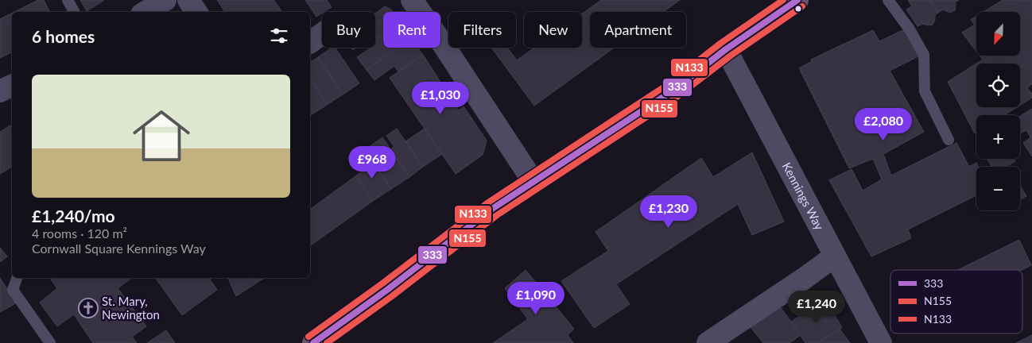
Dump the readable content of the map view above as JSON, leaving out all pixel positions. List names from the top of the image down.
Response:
{
  "streets": {
    "street": ["Kennings Way"]
  },
  "places": {
    "church": ["St. Mary, Newington"]
  },
  "lines": ["transit line 333", "transit line N133", "transit line N155"],
  "legend": ["333", "N155", "N133"],
  "north": "bottom left",
  "page": {
    "map_buttons": ["+", "−"],
    "chip": [
      "Buy",
      "Rent",
      "Filters",
      "New",
      "Apartment"
    ],
    "heading": "6 homes",
    "list": [
      {
        "name": "£1,240/mo",
        "note": "4 rooms · 120 m² · Cornwall Square Kennings Way"
      }
    ],
    "price": [
      "£1,030",
      "£2,080",
      "£968",
      "£1,230",
      "£1,090",
      "£1,240"
    ]
  }
}
